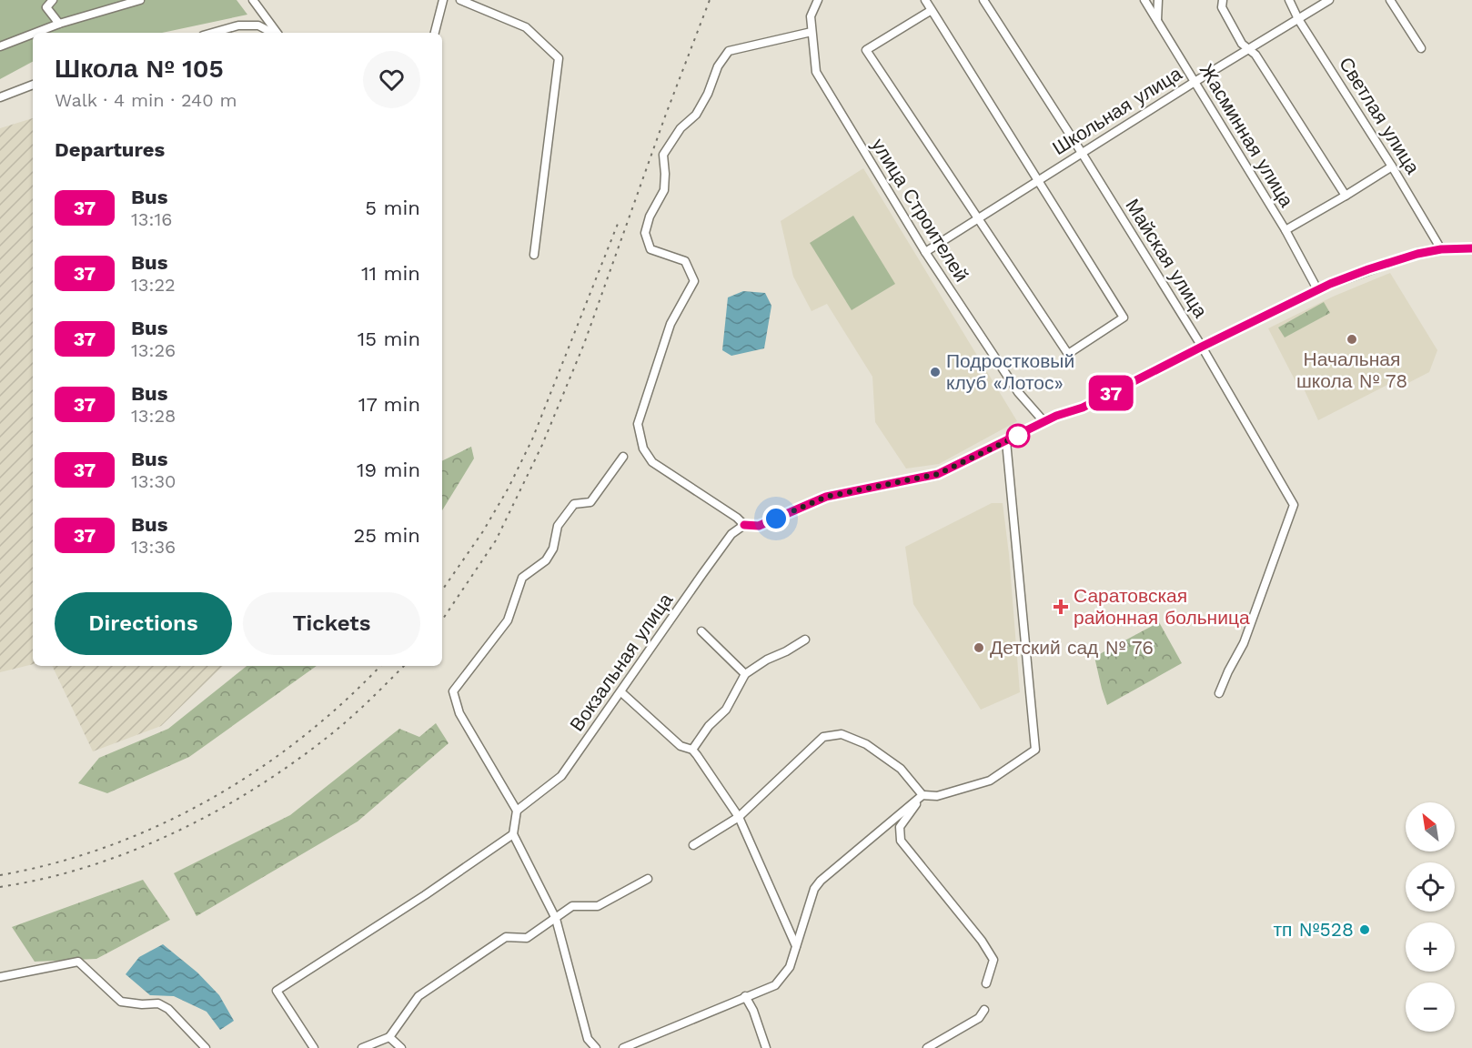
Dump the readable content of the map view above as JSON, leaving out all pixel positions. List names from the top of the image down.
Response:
{
  "streets": {
    "street": [
      "Школьная улица",
      "Светлая улица",
      "Жасминная улица",
      "улица Строителей",
      "Майская улица",
      "Вокзальная улица"
    ]
  },
  "crossings": [
    ["Школьная улица", "Светлая улица"],
    ["Школьная улица", "Жасминная улица"],
    ["Школьная улица", "улица Строителей"],
    ["Школьная улица", "Майская улица"]
  ],
  "places": {
    "other": [
      "Начальная школа № 78",
      "Подростковый клуб «Лотос»",
      "Детский сад № 76",
      "тп №528"
    ],
    "health": ["Саратовская районная больница"]
  },
  "lines": ["bus line 37"],
  "north": "top left",
  "page": {
    "on_map": "37",
    "heading": [
      ["Школа № 105", "Walk · 4 min · 240 m"],
      "Departures"
    ],
    "list": [
      {
        "mark": "37",
        "name": "Bus",
        "note": "13:16",
        "value": "5 min"
      },
      {
        "mark": "37",
        "name": "Bus",
        "note": "13:22",
        "value": "11 min"
      },
      {
        "mark": "37",
        "name": "Bus",
        "note": "13:26",
        "value": "15 min"
      },
      {
        "mark": "37",
        "name": "Bus",
        "note": "13:28",
        "value": "17 min"
      },
      {
        "mark": "37",
        "name": "Bus",
        "note": "13:30",
        "value": "19 min"
      },
      {
        "mark": "37",
        "name": "Bus",
        "note": "13:36",
        "value": "25 min"
      }
    ],
    "buttons": ["Directions", "Tickets"],
    "map_buttons": ["+", "−"]
  }
}
